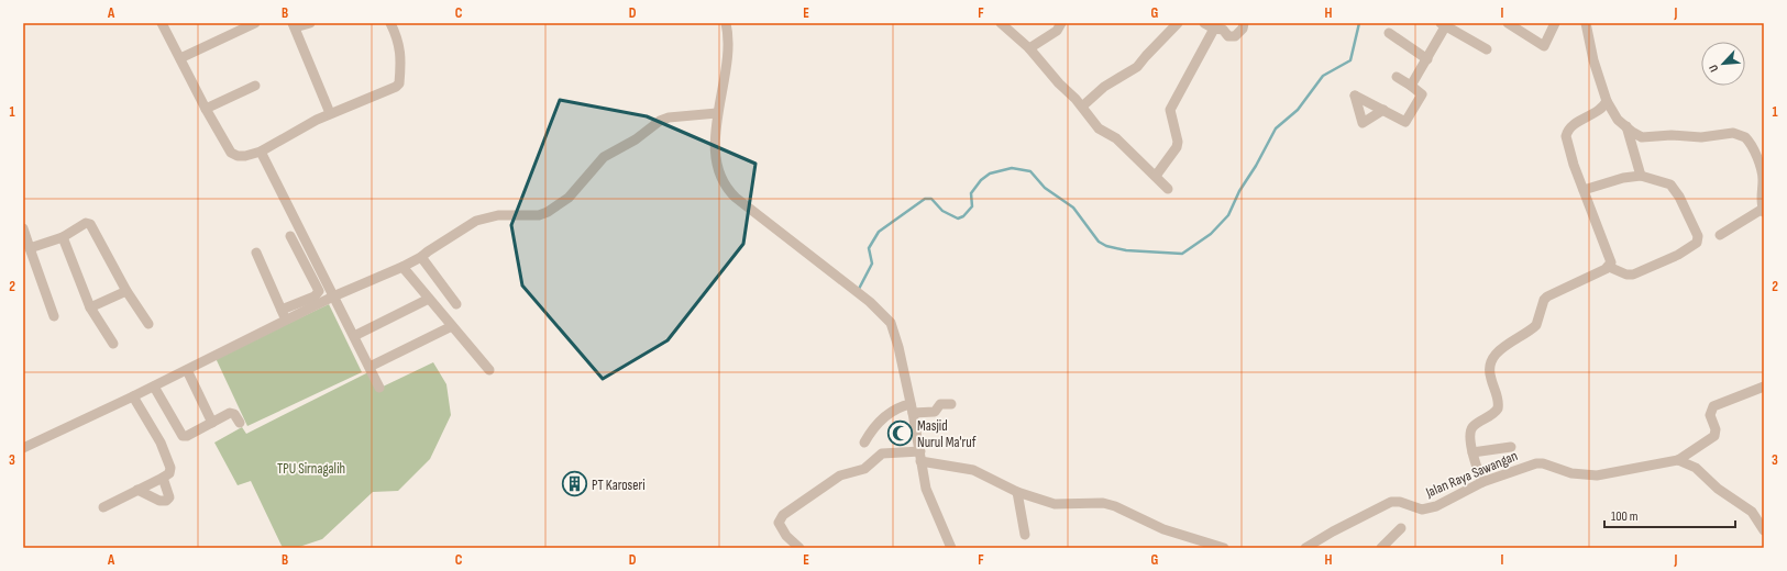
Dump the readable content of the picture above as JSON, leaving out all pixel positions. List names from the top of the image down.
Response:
{
  "streets": {
    "street": ["Jalan Raya Sawangan"]
  },
  "parks": ["TPU Sirnagalih"],
  "places": {
    "mosque": ["Masjid Nurul Ma'ruf"],
    "building": ["PT Karoseri"]
  },
  "scale_bar": "100 m",
  "north": "bottom left",
  "grid": {
    "columns": [
      "A",
      "B",
      "C",
      "D",
      "E",
      "F",
      "G",
      "H",
      "I",
      "J"
    ],
    "rows": ["1", "2", "3"]
  }
}
